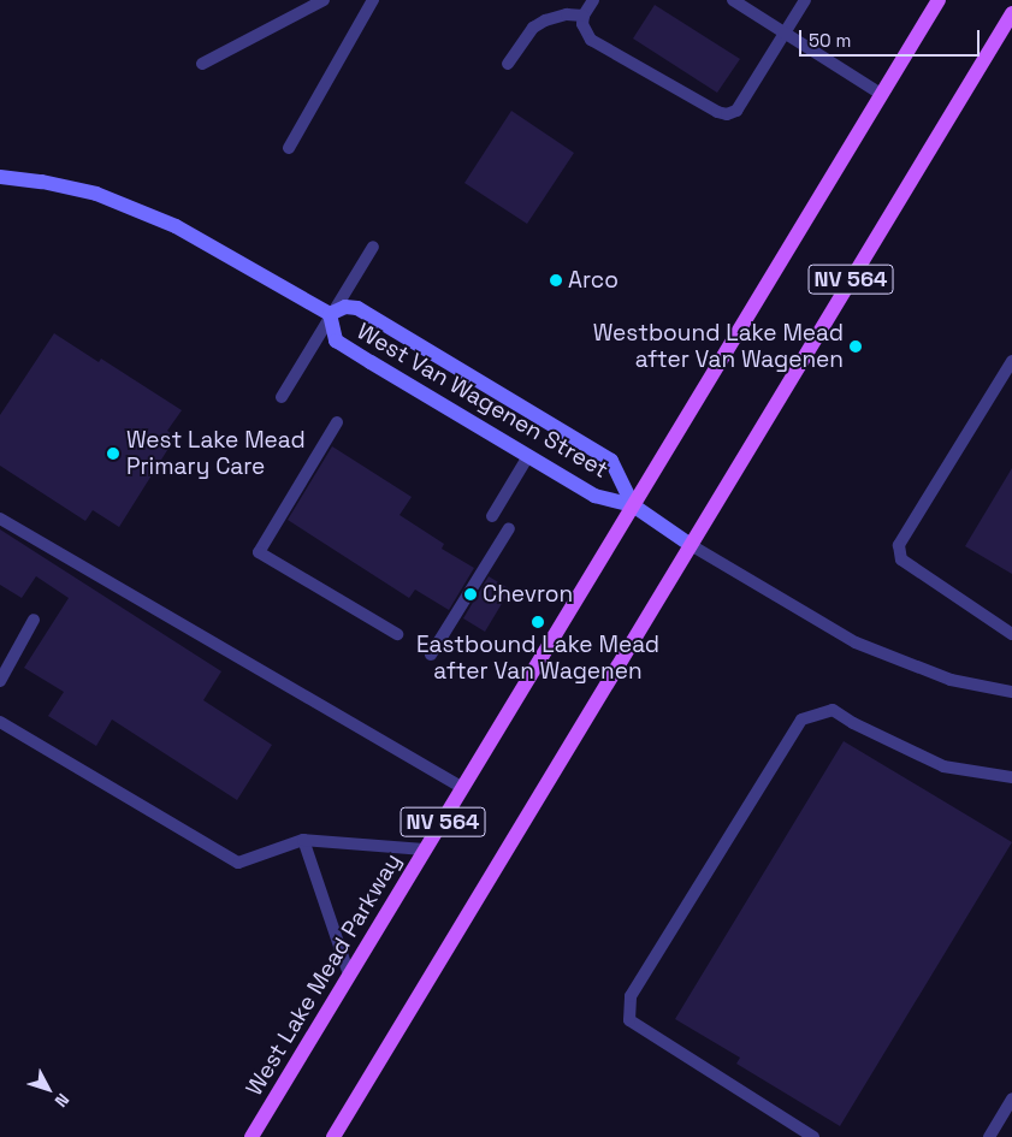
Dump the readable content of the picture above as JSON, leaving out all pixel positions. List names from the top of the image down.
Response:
{
  "streets": {
    "main road": ["NV 564", "West Van Wagenen Street", "West Lake Mead Parkway"]
  },
  "crossings": [
    ["NV 564", "West Van Wagenen Street"],
    ["West Van Wagenen Street", "West Lake Mead Parkway"]
  ],
  "places": [
    "Arco",
    "Westbound Lake Mead after Van Wagenen",
    "West Lake Mead Primary Care",
    "Chevron",
    "Eastbound Lake Mead after Van Wagenen"
  ],
  "scale_bar": "50 m",
  "north": "bottom right"
}
